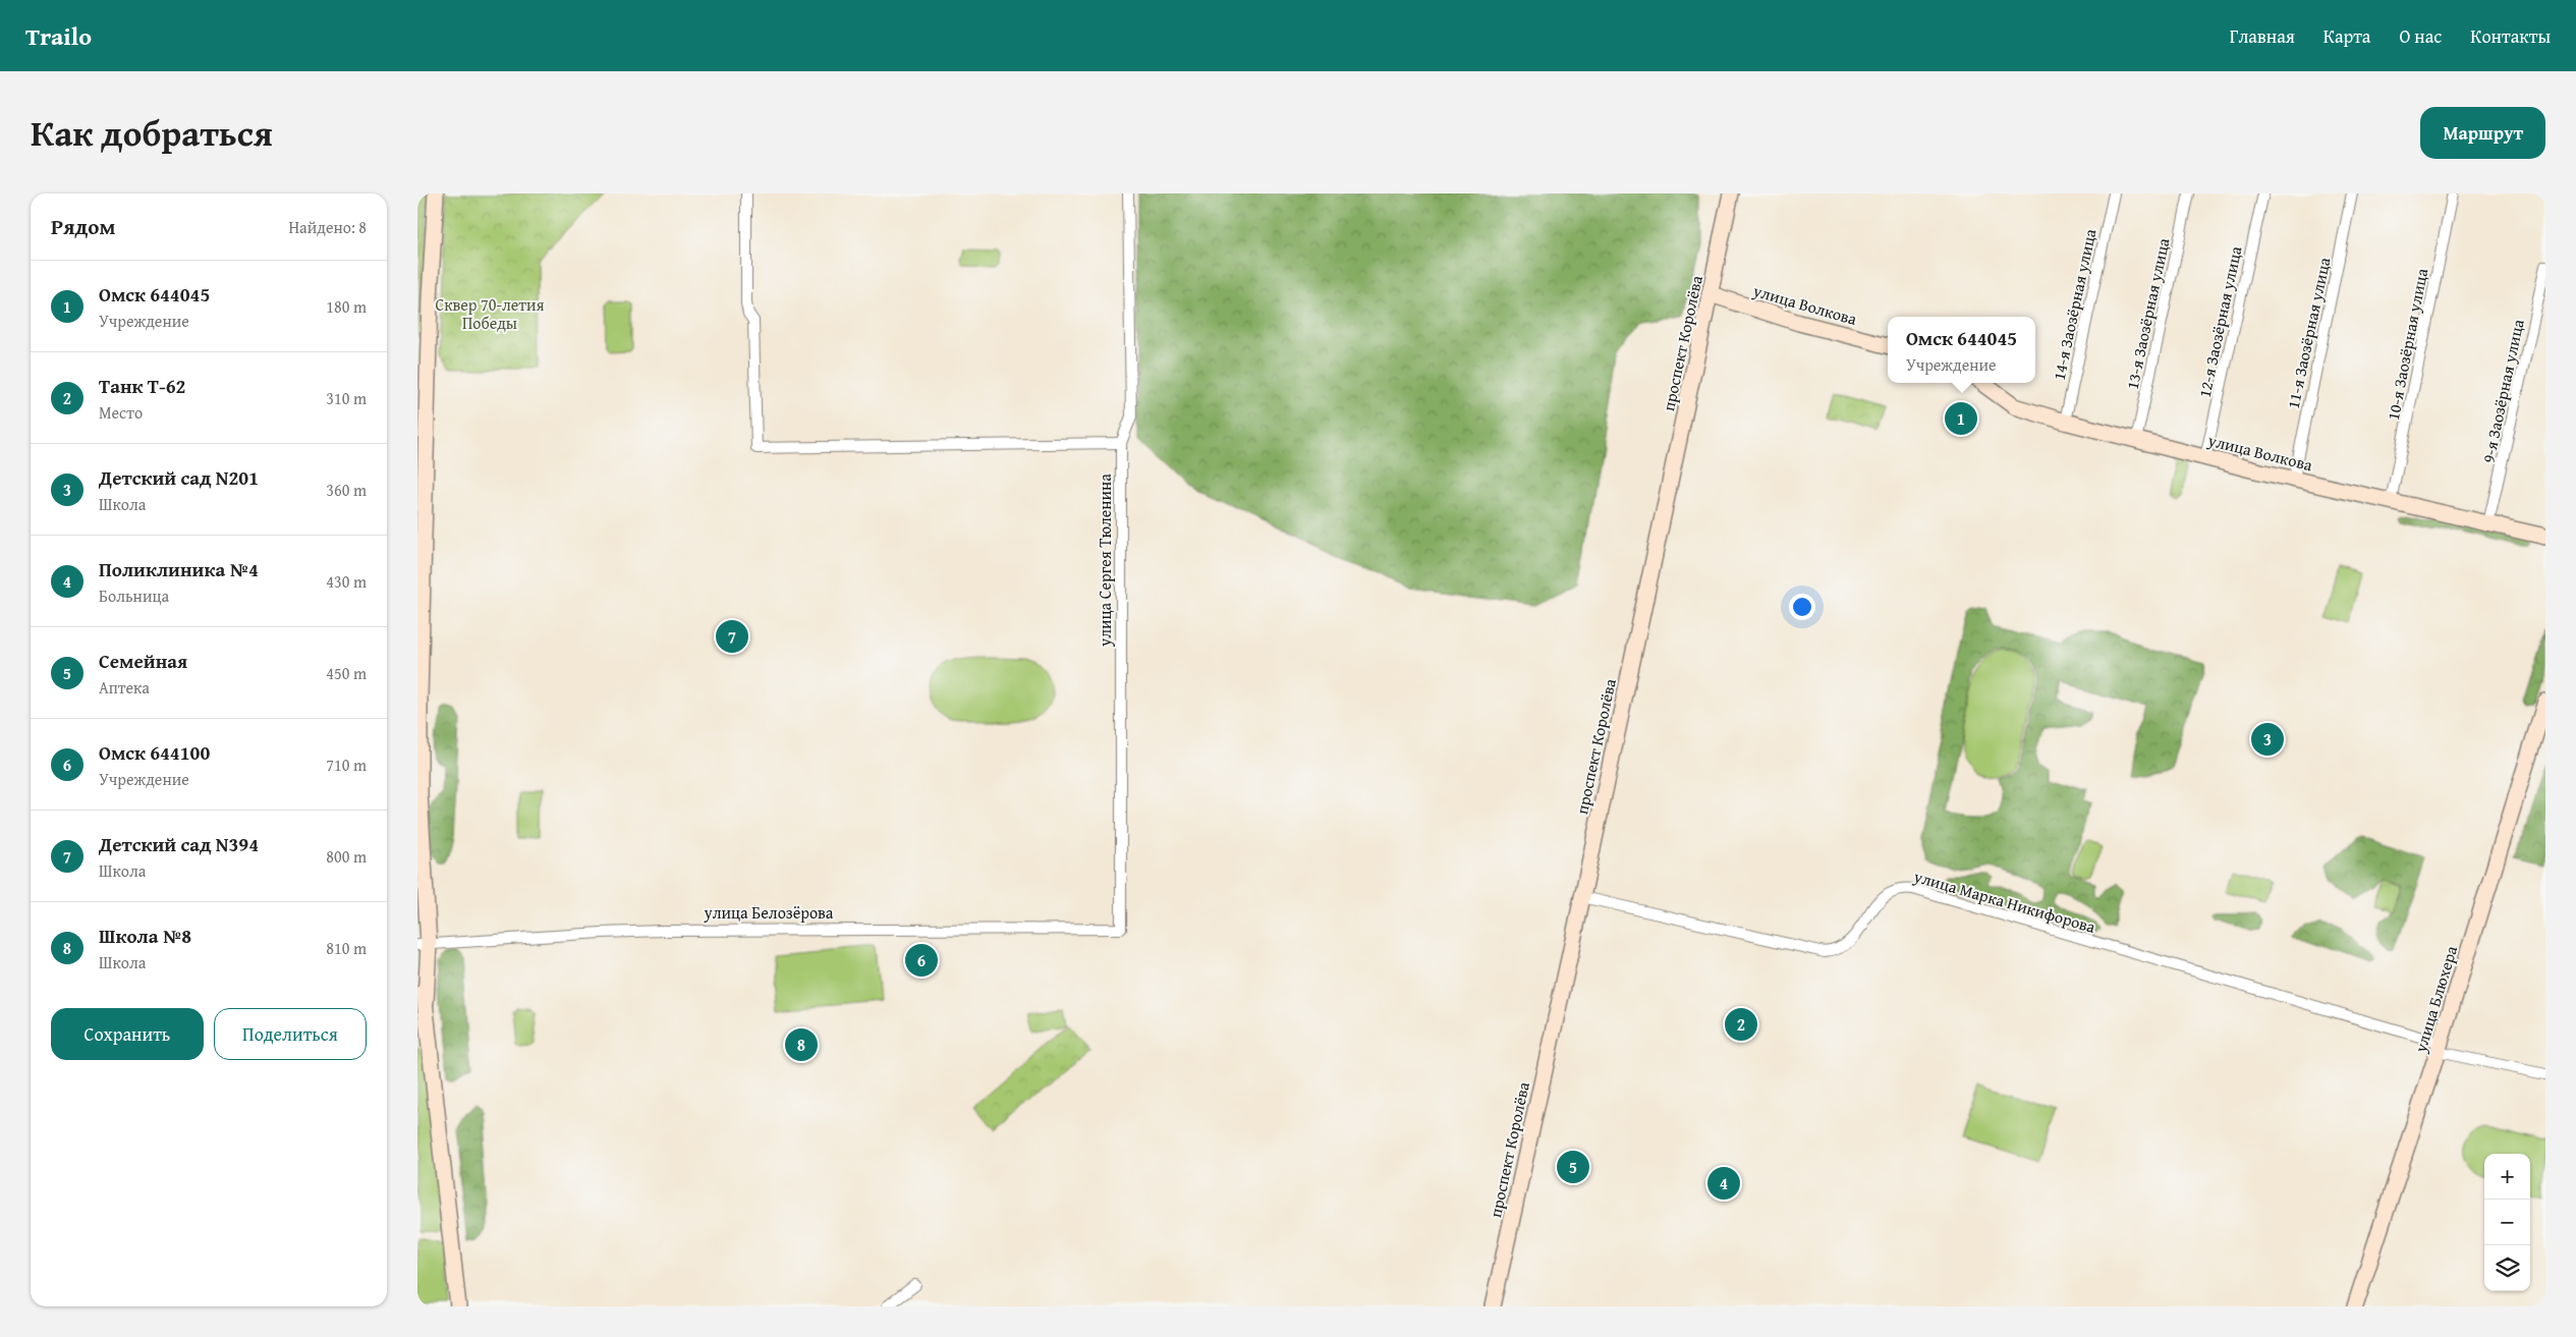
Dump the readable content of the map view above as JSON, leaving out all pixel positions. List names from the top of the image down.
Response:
{
  "streets": {
    "main road": ["улица Волкова", "проспект Королёва", "улица Блюхера"],
    "street": [
      "14-я Заозёрная улица",
      "13-я Заозёрная улица",
      "12-я Заозёрная улица",
      "11-я Заозёрная улица",
      "10-я Заозёрная улица",
      "9-я Заозёрная улица",
      "улица Сергея Тюленина",
      "улица Марка Никифорова",
      "улица Белозёрова"
    ]
  },
  "crossings": [
    ["улица Волкова", "14-я Заозёрная улица"],
    ["улица Волкова", "13-я Заозёрная улица"],
    ["улица Волкова", "12-я Заозёрная улица"],
    ["улица Волкова", "11-я Заозёрная улица"],
    ["улица Волкова", "проспект Королёва"],
    ["улица Волкова", "10-я Заозёрная улица"],
    ["улица Волкова", "9-я Заозёрная улица"],
    ["проспект Королёва", "улица Марка Никифорова"],
    ["улица Сергея Тюленина", "улица Белозёрова"],
    ["улица Марка Никифорова", "улица Блюхера"]
  ],
  "parks": ["Сквер 70-летия Победы"],
  "page": {
    "header": "Trailo",
    "nav": [
      "Главная",
      "Карта",
      "О нас",
      "Контакты"
    ],
    "title": "Как добраться",
    "buttons": [
      "Маршрут",
      ["Сохранить", "Поделиться"]
    ],
    "heading": ["Рядом", "Найдено: 8"],
    "list": [
      {
        "mark": "1",
        "name": "Омск 644045",
        "note": "Учреждение",
        "value": "180 m"
      },
      {
        "mark": "2",
        "name": "Танк Т-62",
        "note": "Место",
        "value": "310 m"
      },
      {
        "mark": "3",
        "name": "Детский сад N201",
        "note": "Школа",
        "value": "360 m"
      },
      {
        "mark": "4",
        "name": "Поликлиника №4",
        "note": "Больница",
        "value": "430 m"
      },
      {
        "mark": "5",
        "name": "Семейная",
        "note": "Аптека",
        "value": "450 m"
      },
      {
        "mark": "6",
        "name": "Омск 644100",
        "note": "Учреждение",
        "value": "710 m"
      },
      {
        "mark": "7",
        "name": "Детский сад N394",
        "note": "Школа",
        "value": "800 m"
      },
      {
        "mark": "8",
        "name": "Школа №8",
        "note": "Школа",
        "value": "810 m"
      }
    ],
    "popup": ["Омск 644045", "Учреждение"],
    "pins": [
      "1",
      "7",
      "3",
      "6",
      "2",
      "8",
      "5",
      "4"
    ],
    "map_buttons": ["+", "−"]
  }
}
